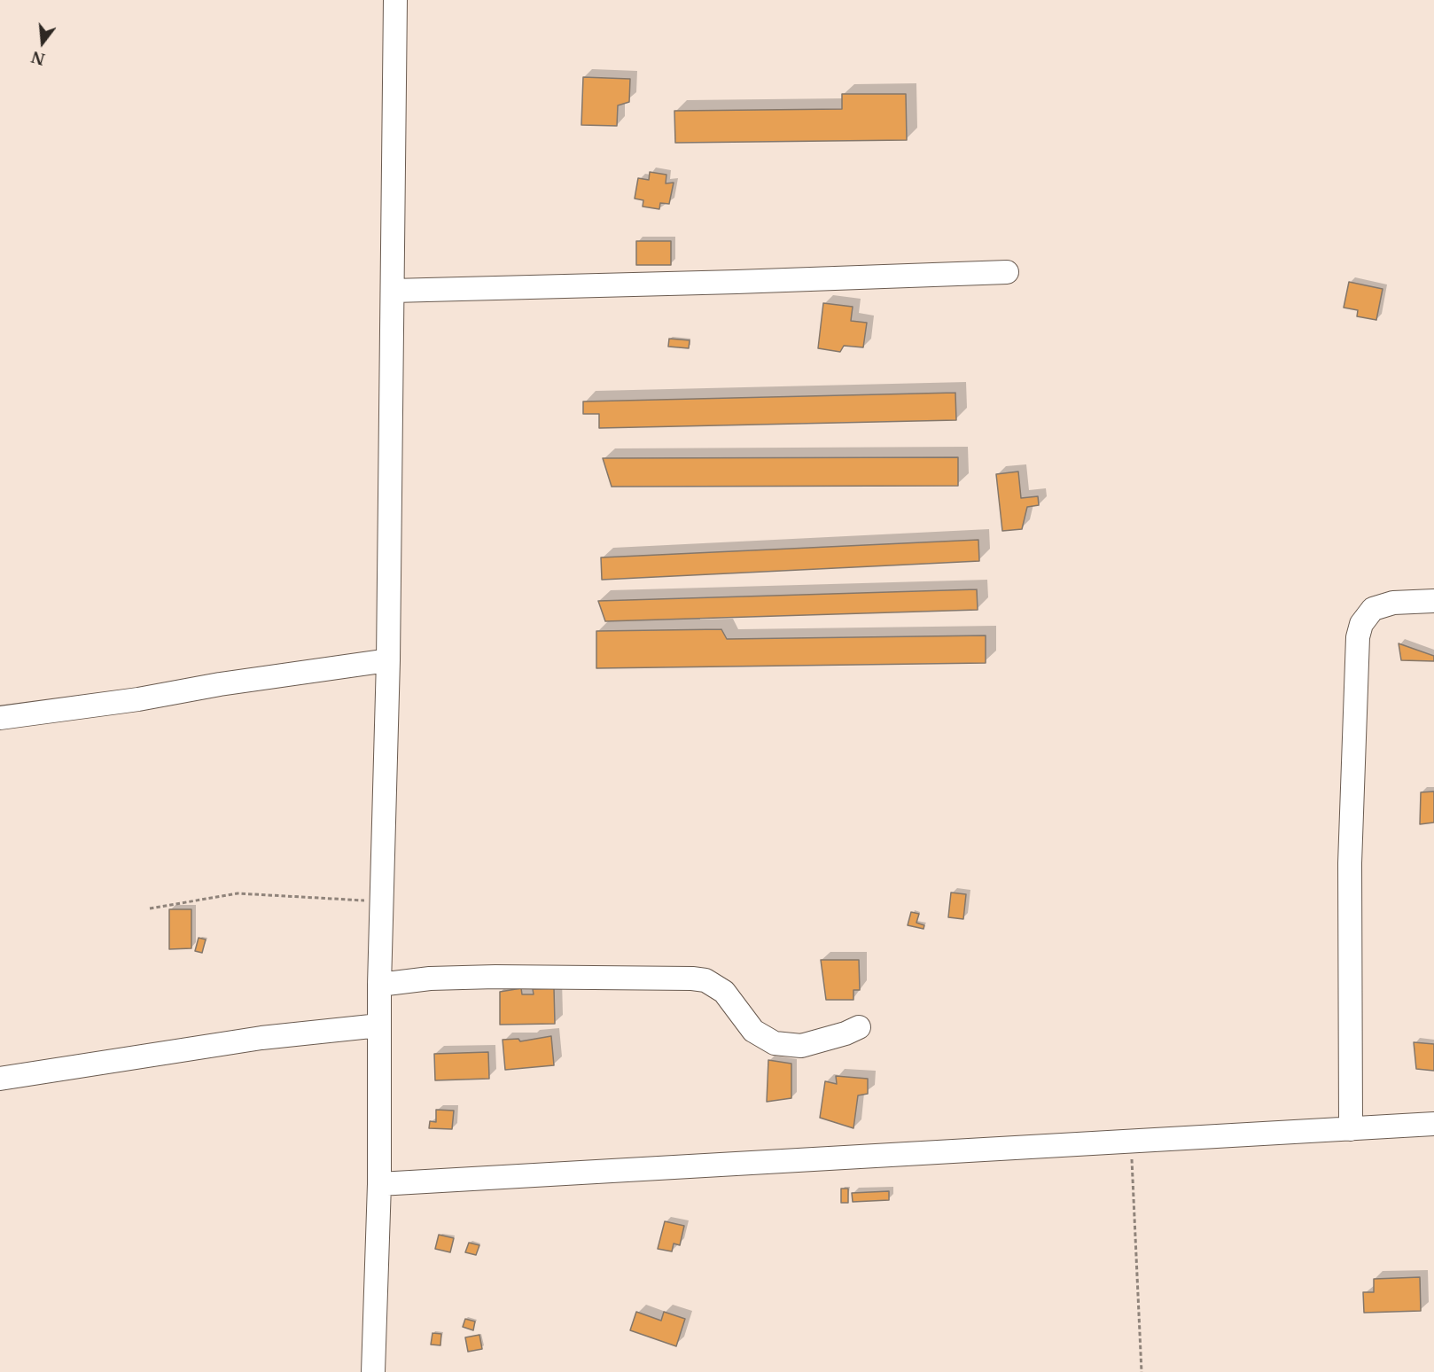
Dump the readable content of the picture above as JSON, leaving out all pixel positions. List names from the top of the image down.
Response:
{
  "north": "bottom"
}
